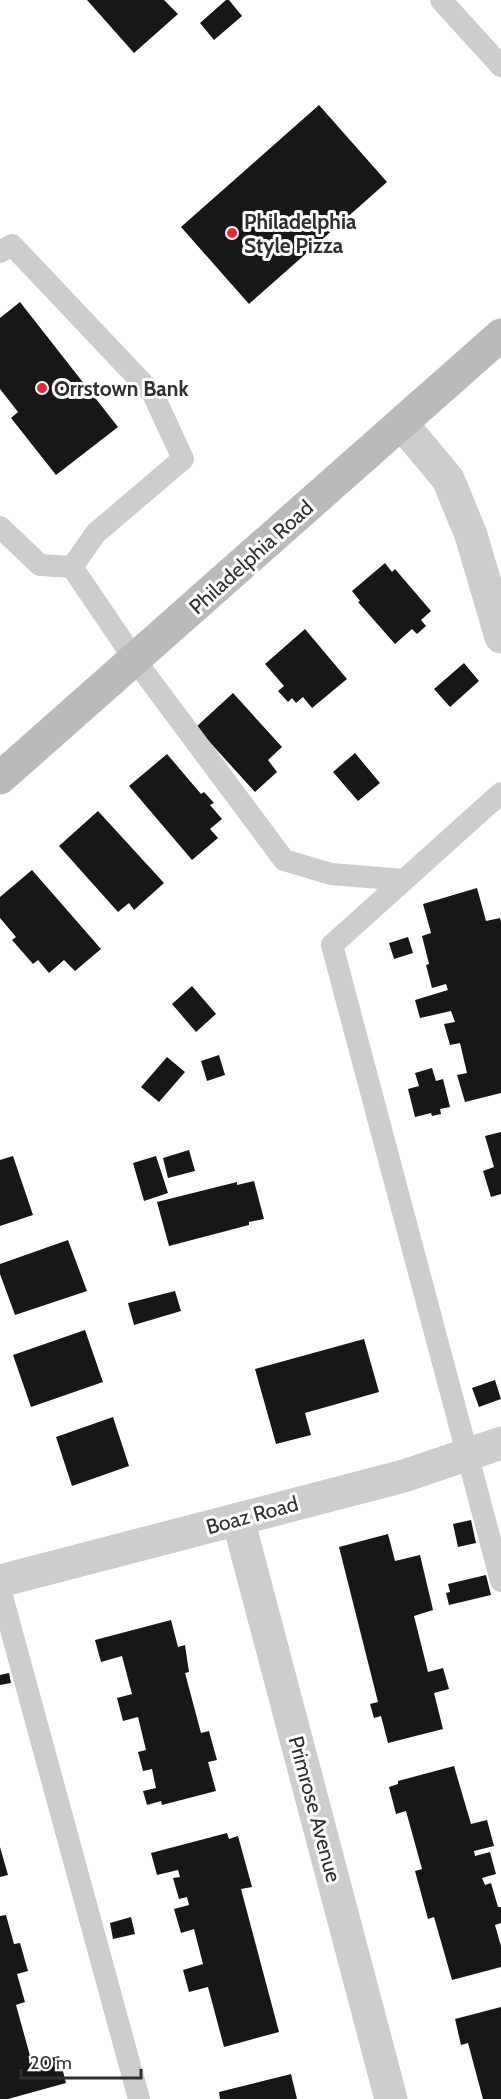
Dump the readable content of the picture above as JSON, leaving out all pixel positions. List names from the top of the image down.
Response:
{
  "streets": {
    "main road": ["Philadelphia Road"],
    "street": ["Boaz Road", "Primrose Avenue"]
  },
  "crossings": [
    ["Boaz Road", "Primrose Avenue"]
  ],
  "places": ["Philadelphia Style Pizza", "Orrstown Bank"],
  "scale_bar": "20 m"
}
